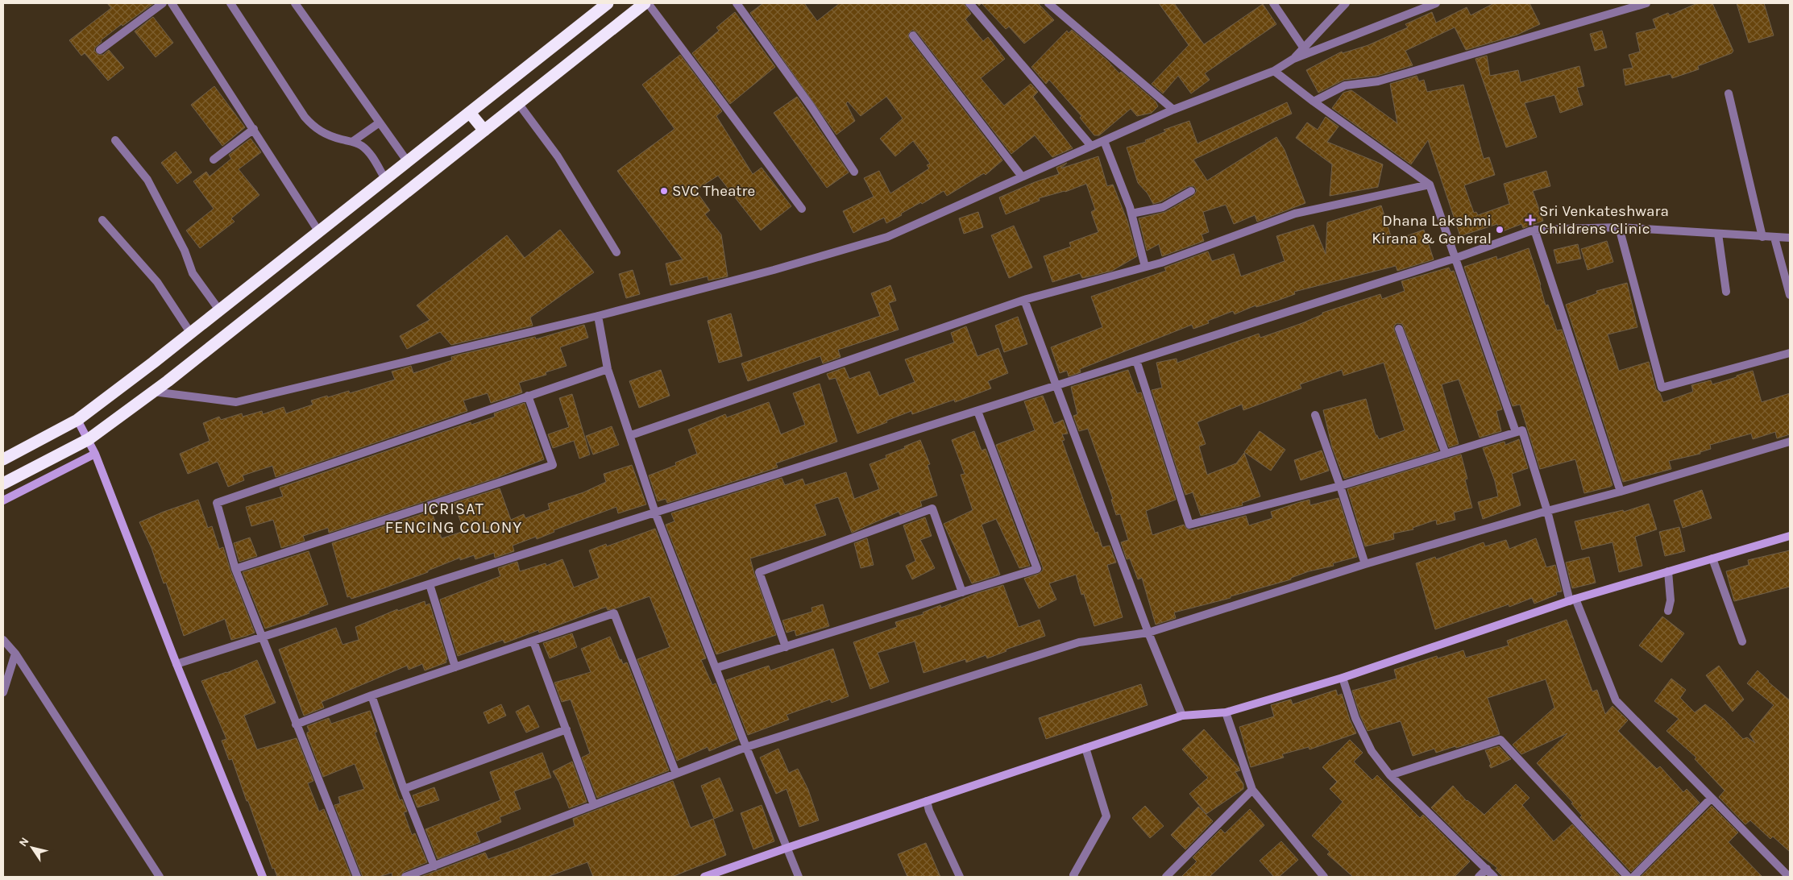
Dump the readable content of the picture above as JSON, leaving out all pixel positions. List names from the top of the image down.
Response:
{
  "districts": ["ICRISAT FENCING COLONY"],
  "places": {
    "other": ["SVC Theatre", "Dhana Lakshmi Kirana & General"],
    "health": ["Sri Venkateshwara Childrens Clinic"]
  },
  "north": "top left"
}
